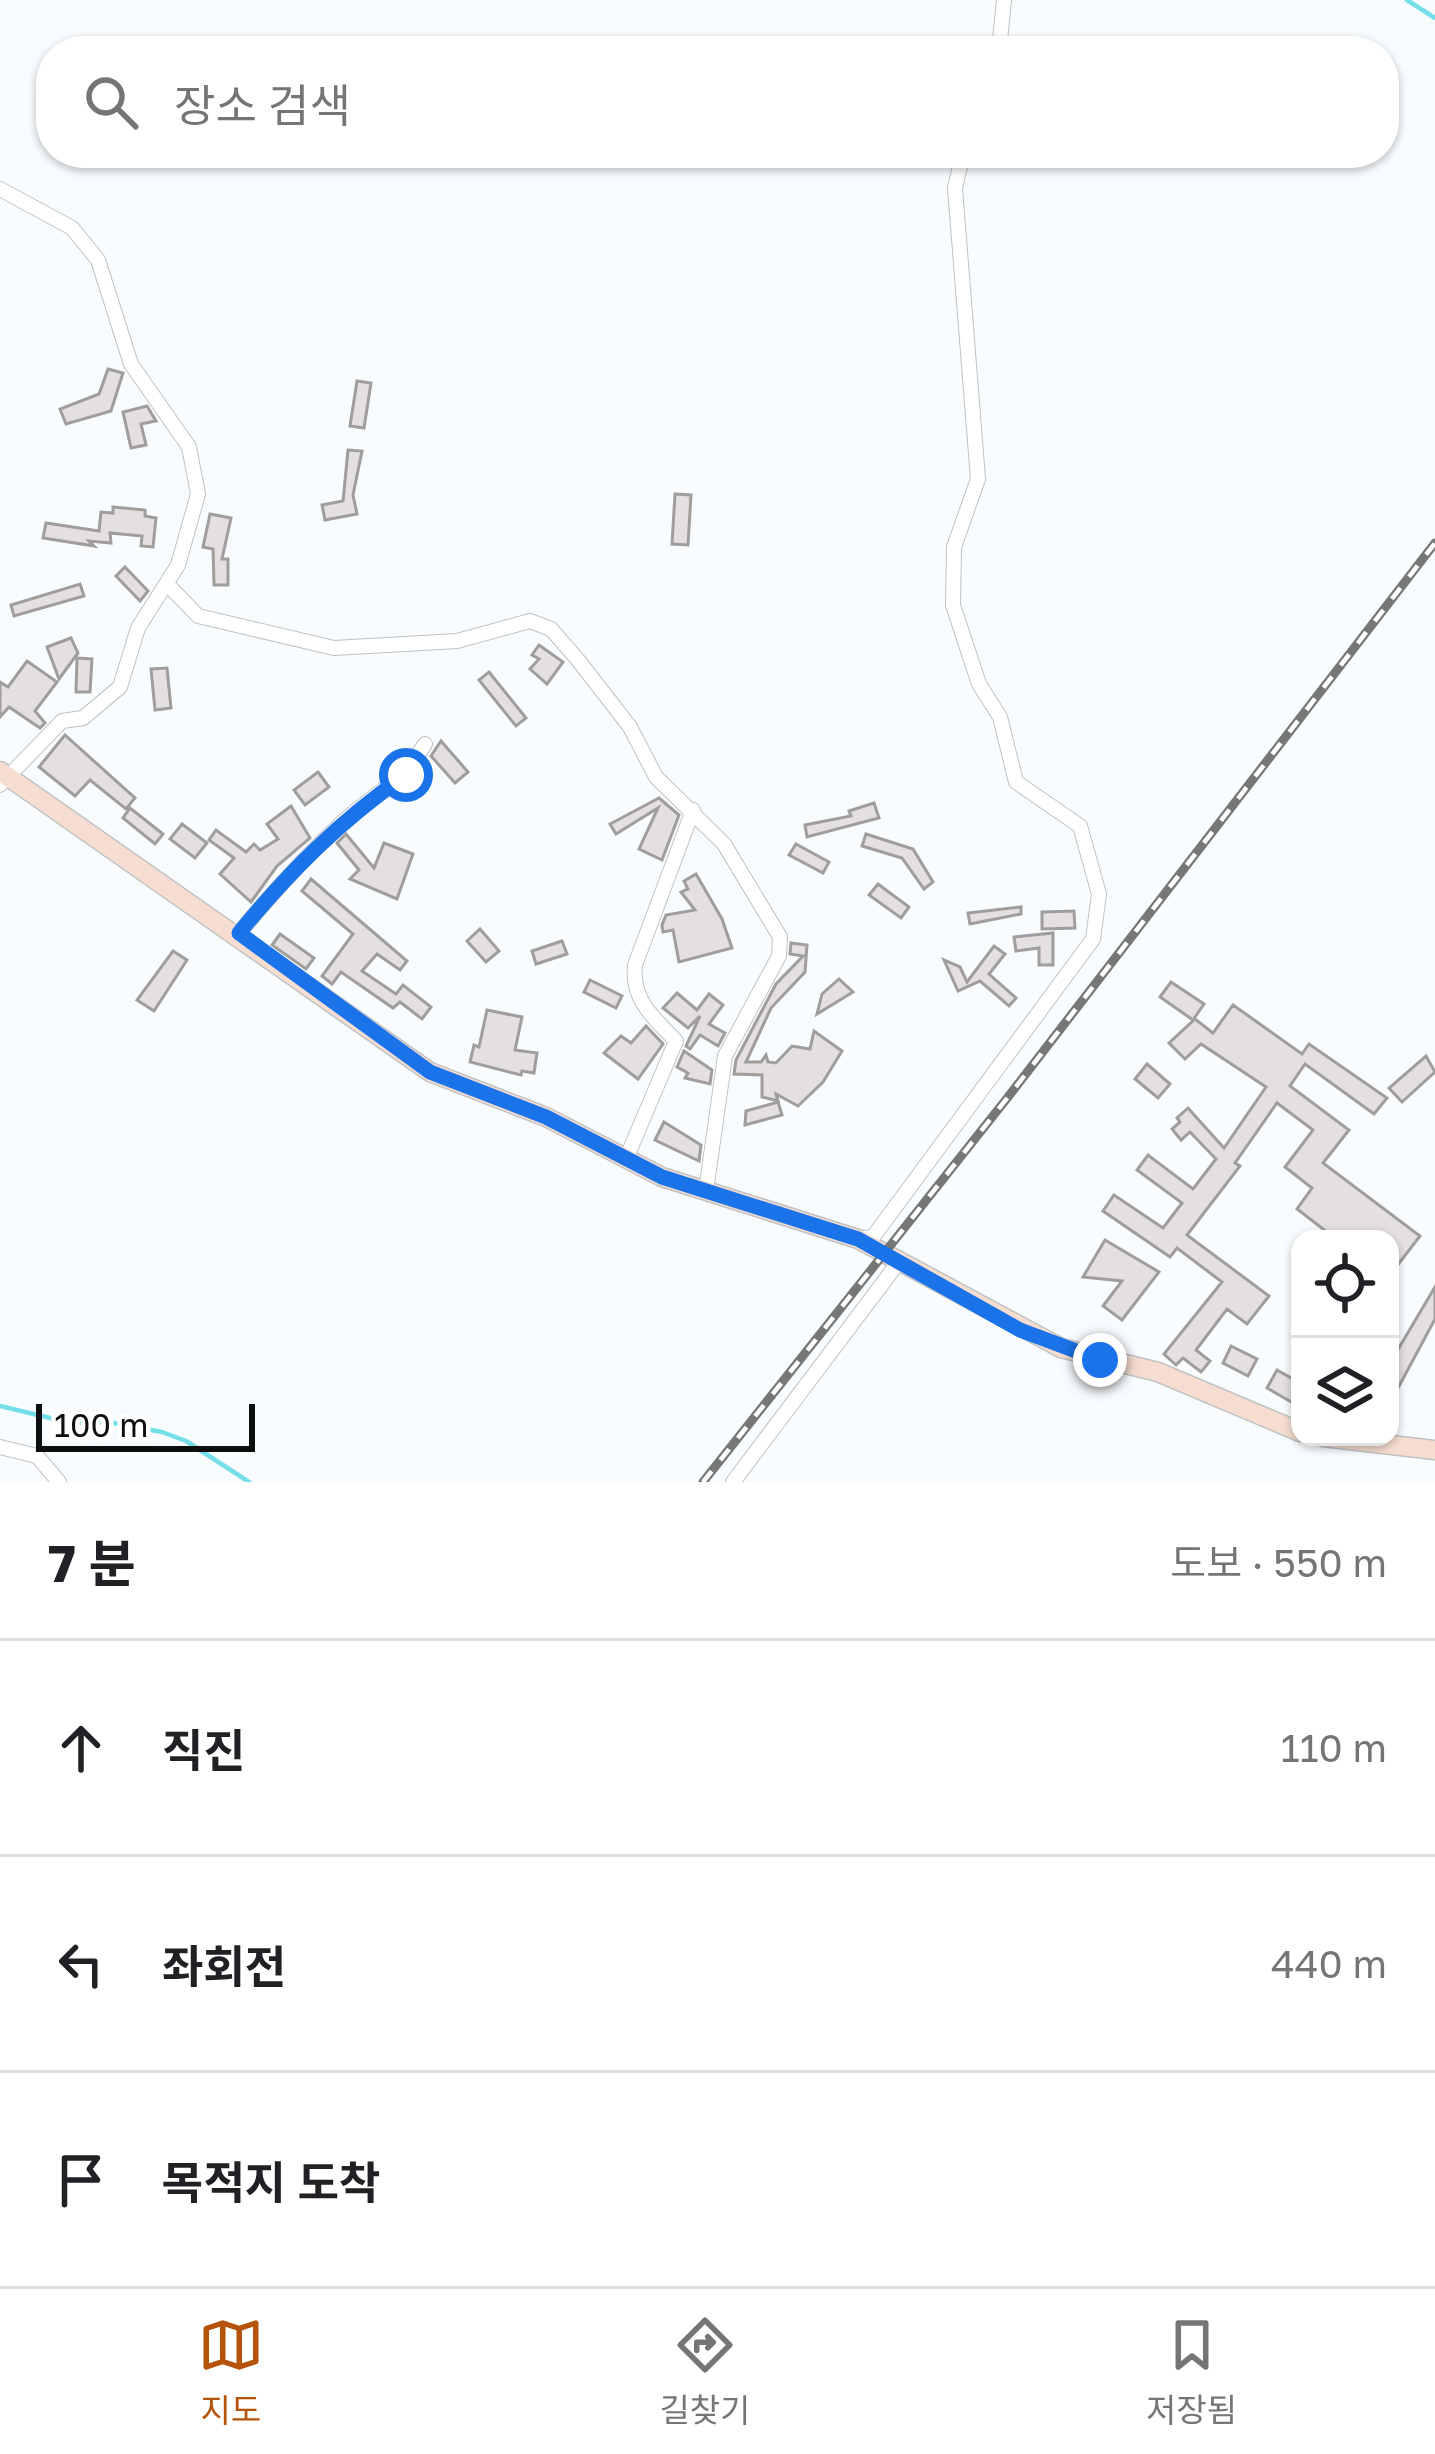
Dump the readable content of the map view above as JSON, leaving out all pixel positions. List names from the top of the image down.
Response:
{
  "scale_bar": "100 m",
  "page": {
    "search": "장소 검색",
    "scale": "100 m",
    "heading": ["7 분", "도보 · 550 m"],
    "list": [
      ["직진", "110 m"],
      ["좌회전", "440 m"],
      "목적지 도착"
    ],
    "nav": ["지도", "길찾기", "저장됨"]
  }
}
